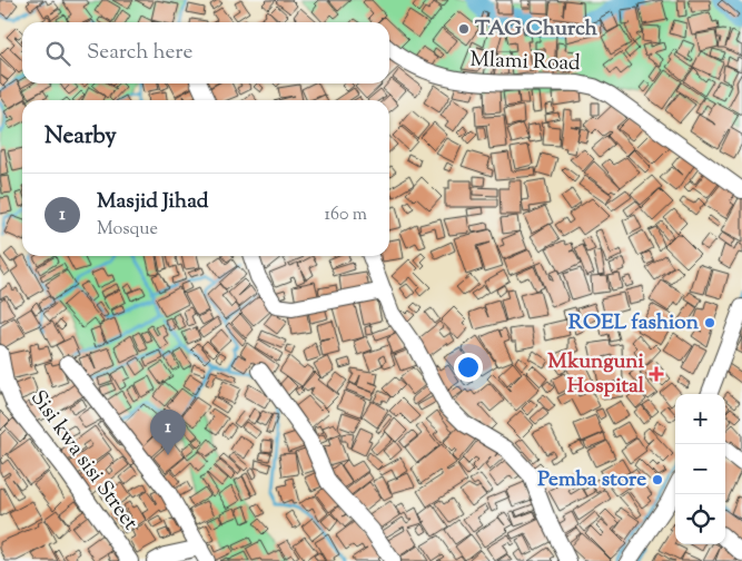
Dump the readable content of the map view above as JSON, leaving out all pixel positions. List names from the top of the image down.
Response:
{
  "streets": {
    "street": ["Mlami Road", "Sisi kwa sisi Street"]
  },
  "places": {
    "other": ["TAG Church", "ROEL fashion", "Pemba store"],
    "health": ["Mkunguni Hospital"]
  },
  "page": {
    "search": "Search here",
    "heading": "Nearby",
    "list": [
      {
        "mark": "1",
        "name": "Masjid Jihad",
        "note": "Mosque",
        "value": "160 m"
      }
    ],
    "map_buttons": ["+", "−"],
    "pins": "1"
  }
}
